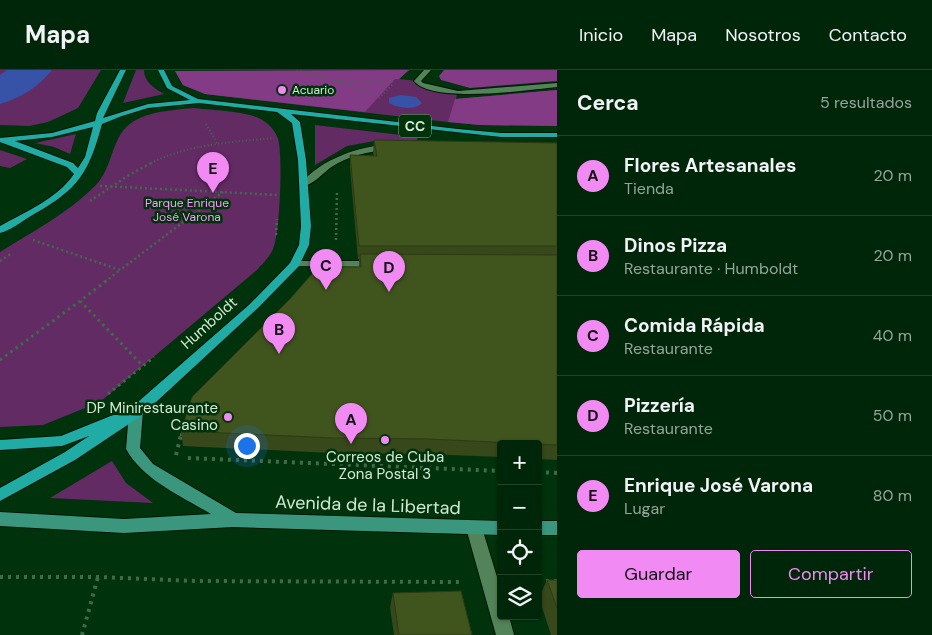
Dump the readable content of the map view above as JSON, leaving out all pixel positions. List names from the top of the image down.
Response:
{
  "streets": {
    "main road": ["CC", "Humboldt", "Avenida de la Libertad"]
  },
  "crossings": [
    ["CC", "Humboldt"],
    ["Humboldt", "Avenida de la Libertad"]
  ],
  "parks": ["Parque Enrique José Varona"],
  "places": ["Acuario", "DP Minirestaurante Casino", "Correos de Cuba Zona Postal 3"],
  "page": {
    "header": "Mapa",
    "nav": [
      "Inicio",
      "Mapa",
      "Nosotros",
      "Contacto"
    ],
    "heading": ["Cerca", "5 resultados"],
    "list": [
      {
        "mark": "A",
        "name": "Flores Artesanales",
        "note": "Tienda",
        "value": "20 m"
      },
      {
        "mark": "B",
        "name": "Dinos Pizza",
        "note": "Restaurante · Humboldt",
        "value": "20 m"
      },
      {
        "mark": "C",
        "name": "Comida Rápida",
        "note": "Restaurante",
        "value": "40 m"
      },
      {
        "mark": "D",
        "name": "Pizzería",
        "note": "Restaurante",
        "value": "50 m"
      },
      {
        "mark": "E",
        "name": "Enrique José Varona",
        "note": "Lugar",
        "value": "80 m"
      }
    ],
    "pins": [
      "E",
      "C",
      "D",
      "B",
      "A"
    ],
    "map_buttons": ["+", "−"],
    "buttons": ["Guardar", "Compartir"]
  }
}
